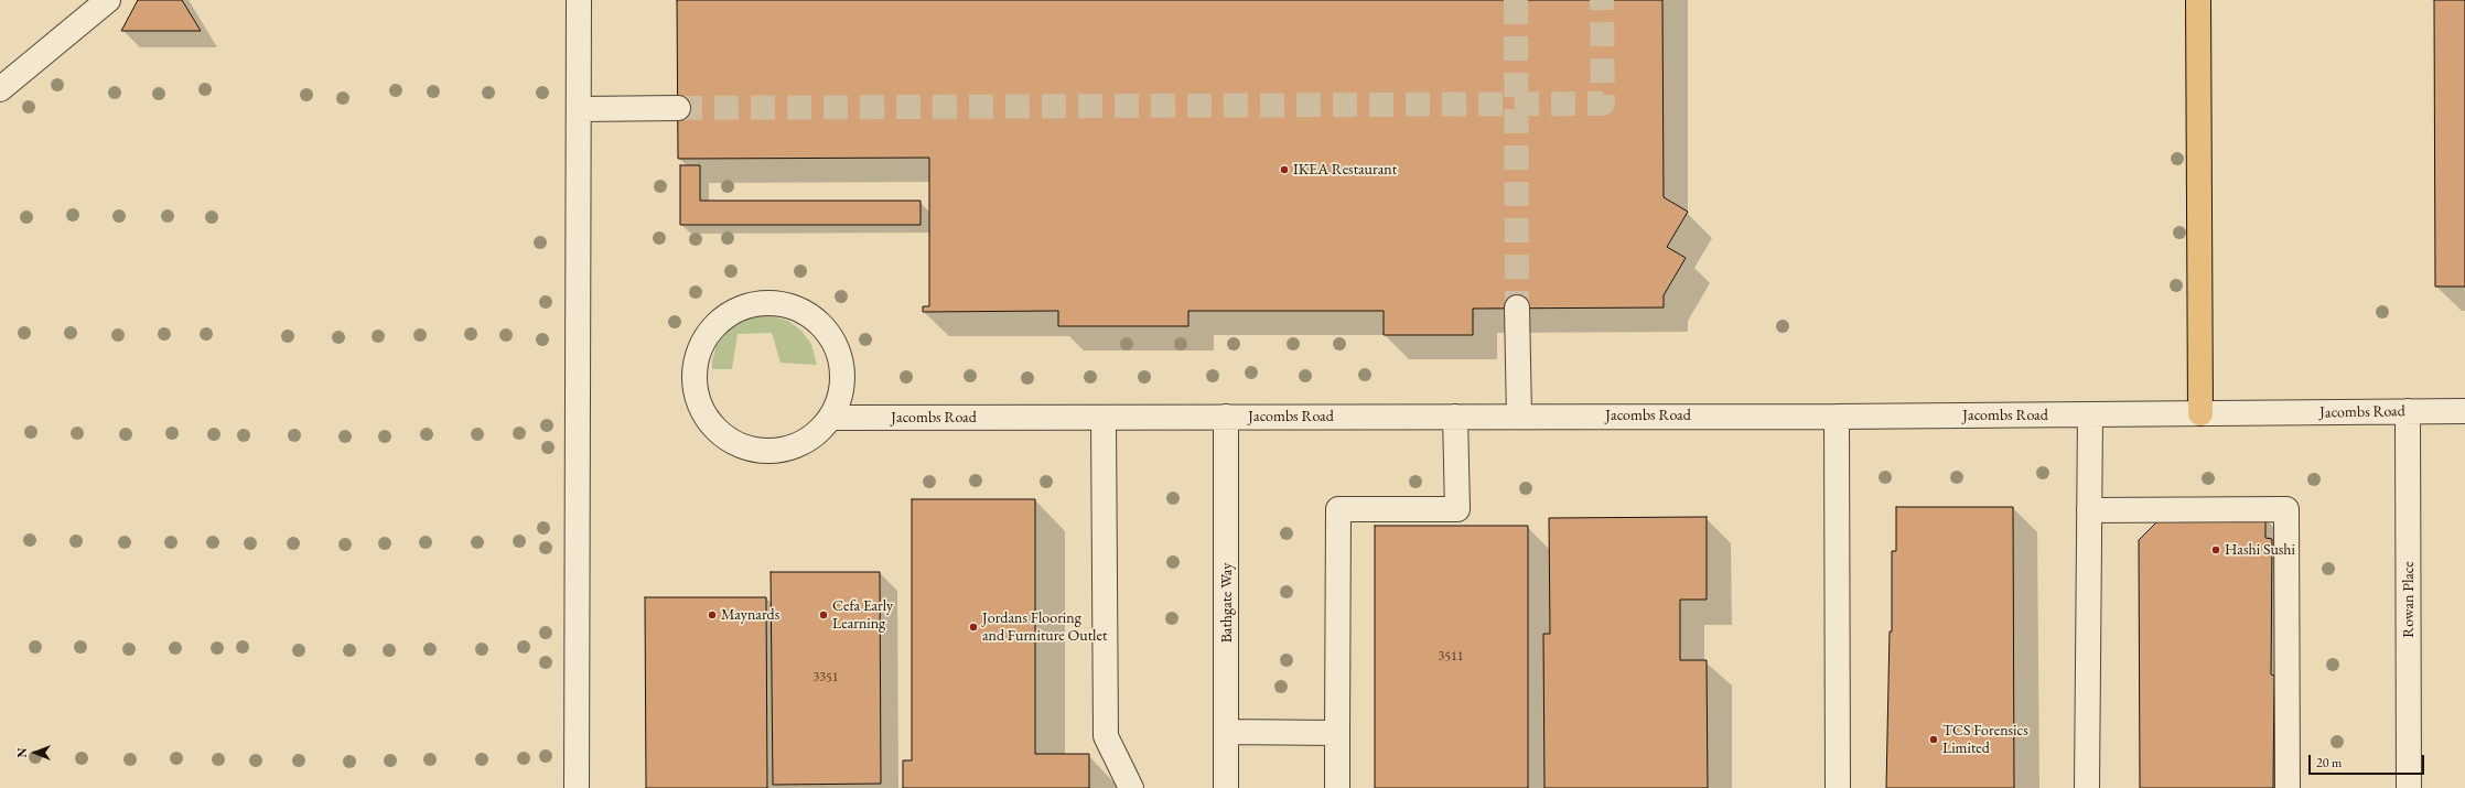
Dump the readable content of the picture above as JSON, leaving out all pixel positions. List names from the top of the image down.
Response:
{
  "streets": {
    "street": ["Jacombs Road", "Rowan Place", "Bathgate Way"]
  },
  "crossings": [
    ["Jacombs Road", "Rowan Place"],
    ["Jacombs Road", "Bathgate Way"]
  ],
  "places": [
    "IKEA Restaurant",
    "Hashi Sushi",
    "Maynards",
    "Cefa Early Learning",
    "Jordans Flooring and Furniture Outlet",
    "TCS Forensics Limited"
  ],
  "house_numbers": ["3511", "3351"],
  "scale_bar": "20 m",
  "north": "left"
}
